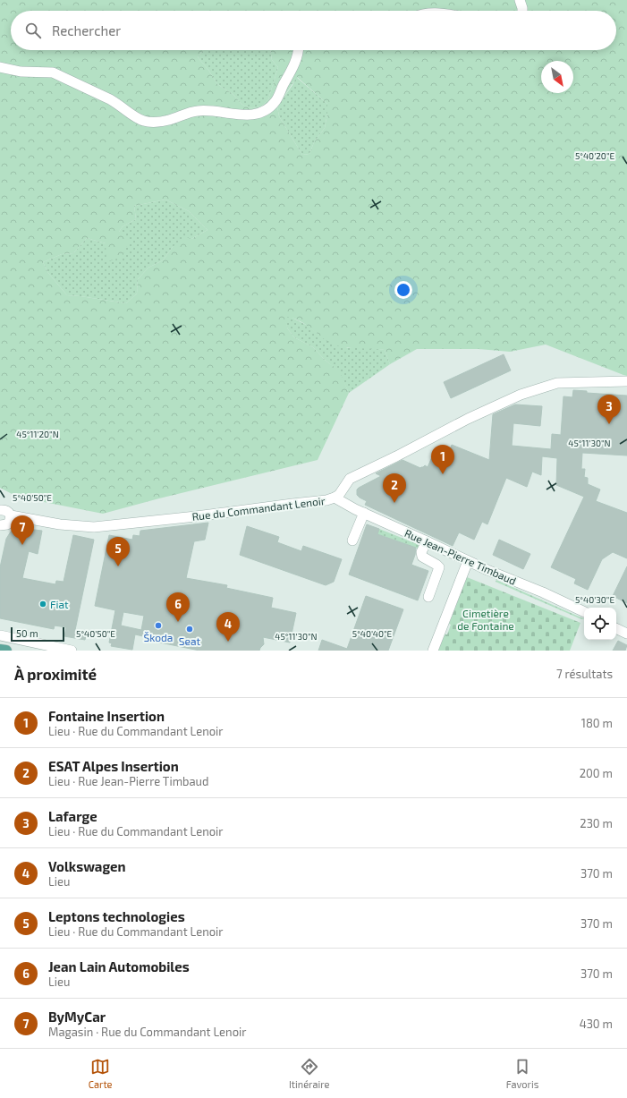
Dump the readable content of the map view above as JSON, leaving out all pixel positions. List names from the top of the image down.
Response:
{
  "streets": {
    "street": ["Rue du Commandant Lenoir", "Rue Jean-Pierre Timbaud"]
  },
  "crossings": [
    ["Rue du Commandant Lenoir", "Rue Jean-Pierre Timbaud"]
  ],
  "parks": ["Cimetière de Fontaine"],
  "places": ["Fiat", "Škoda", "Seat"],
  "scale_bar": "50 m",
  "north": "bottom right",
  "page": {
    "search": "Rechercher",
    "pins": [
      "3",
      "1",
      "2",
      "7",
      "5",
      "6",
      "4"
    ],
    "scale": "50 m",
    "heading": ["À proximité", "7 résultats"],
    "list": [
      {
        "mark": "1",
        "name": "Fontaine Insertion",
        "note": "Lieu · Rue du Commandant Lenoir",
        "value": "180 m"
      },
      {
        "mark": "2",
        "name": "ESAT Alpes Insertion",
        "note": "Lieu · Rue Jean-Pierre Timbaud",
        "value": "200 m"
      },
      {
        "mark": "3",
        "name": "Lafarge",
        "note": "Lieu · Rue du Commandant Lenoir",
        "value": "230 m"
      },
      {
        "mark": "4",
        "name": "Volkswagen",
        "note": "Lieu",
        "value": "370 m"
      },
      {
        "mark": "5",
        "name": "Leptons technologies",
        "note": "Lieu · Rue du Commandant Lenoir",
        "value": "370 m"
      },
      {
        "mark": "6",
        "name": "Jean Lain Automobiles",
        "note": "Lieu",
        "value": "370 m"
      },
      {
        "mark": "7",
        "name": "ByMyCar",
        "note": "Magasin · Rue du Commandant Lenoir",
        "value": "430 m"
      }
    ],
    "nav": ["Carte", "Itinéraire", "Favoris"]
  },
  "coordinates": [
    "5°40'20\"E",
    "45°11'20\"N",
    "45°11'30\"N",
    "5°40'50\"E",
    "5°40'30\"E",
    "5°40'40\"E"
  ]
}
